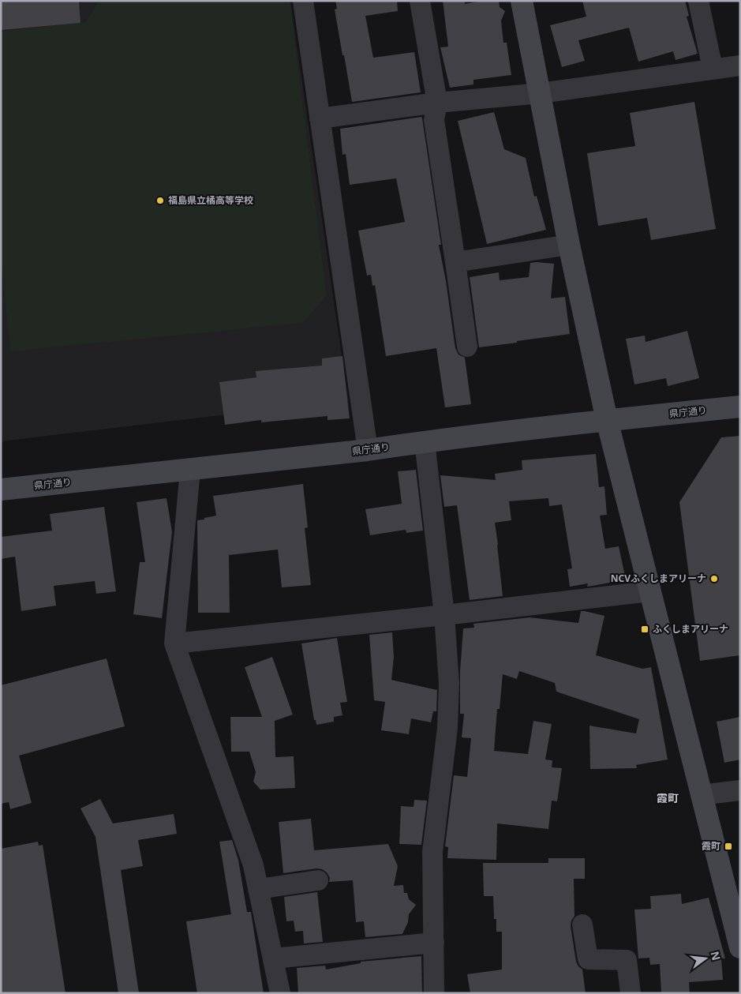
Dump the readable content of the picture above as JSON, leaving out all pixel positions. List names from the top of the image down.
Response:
{
  "streets": {
    "street": ["県庁通り"]
  },
  "districts": ["霞町"],
  "places": {
    "other": ["福島県立橘高等学校", "NCVふくしまアリーナ"],
    "transit": ["ふくしまアリーナ", "霞町"]
  },
  "north": "right"
}
